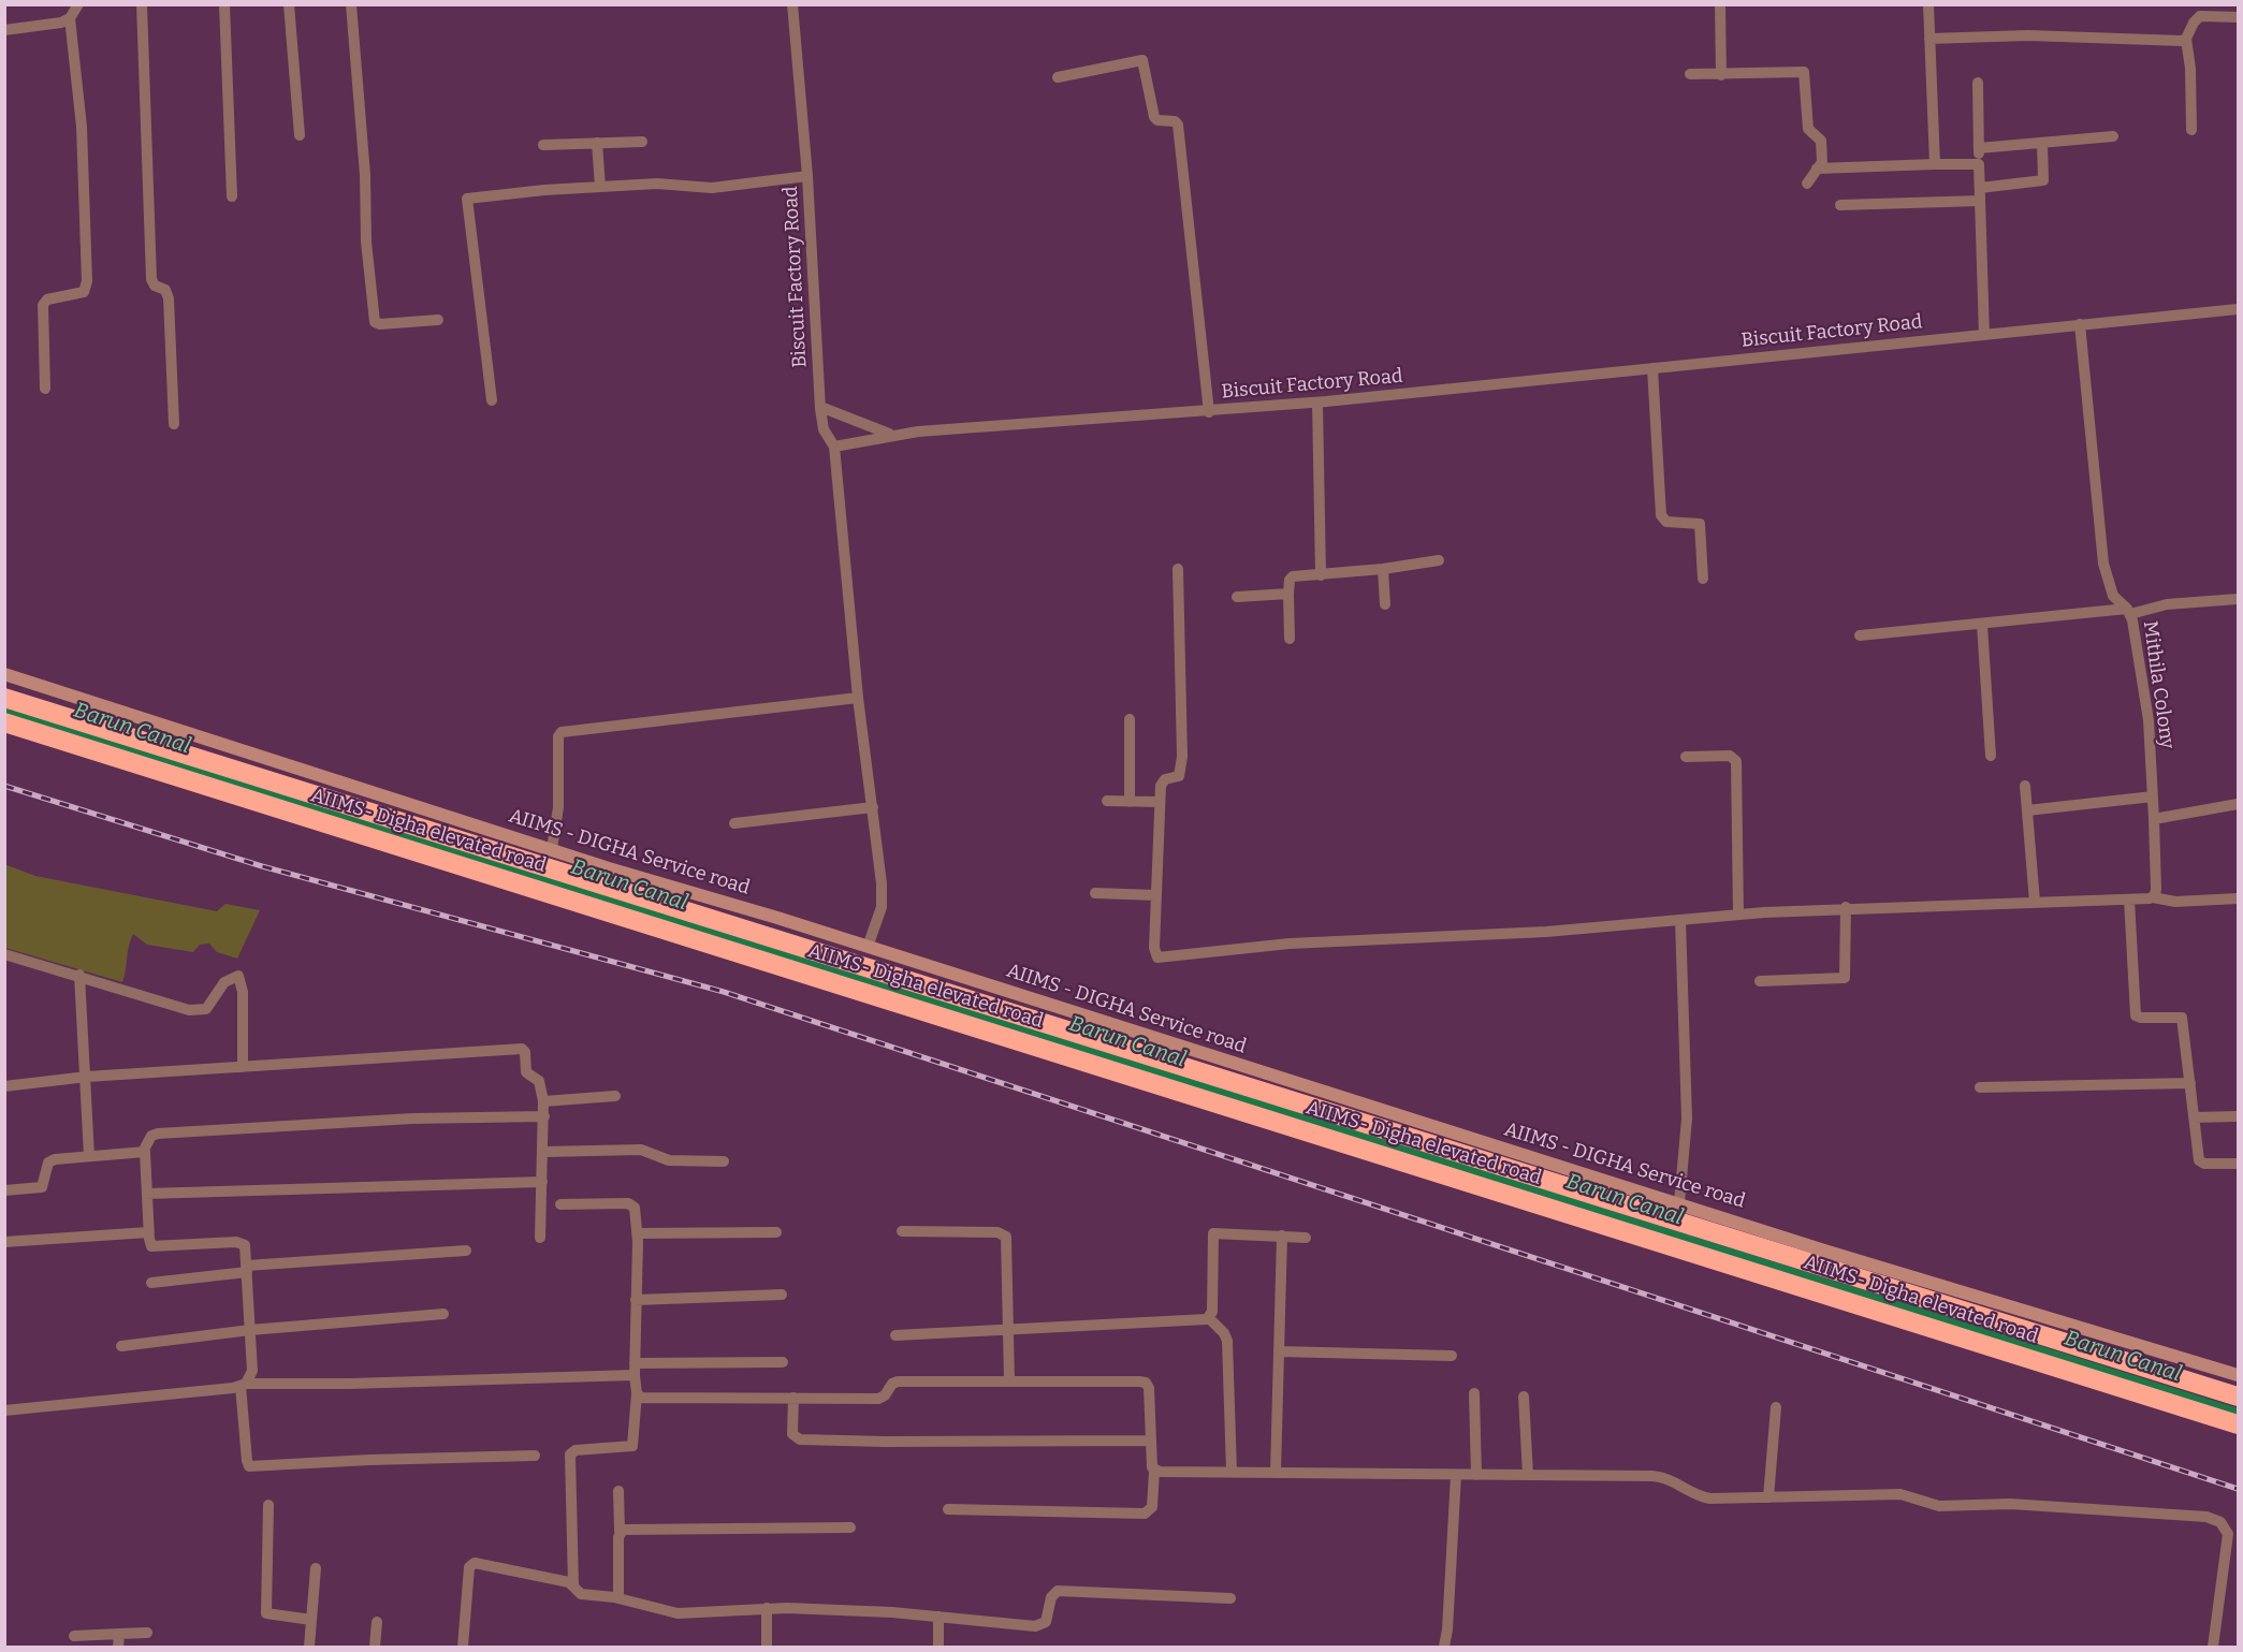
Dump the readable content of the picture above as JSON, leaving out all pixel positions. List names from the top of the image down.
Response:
{
  "streets": {
    "highway": ["AIIMS- Digha elevated road"],
    "main road": ["AIIMS - DIGHA Service road"],
    "street": ["Biscuit Factory Road", "Mithila Colony"]
  },
  "crossings": [
    ["Biscuit Factory Road", "Mithila Colony"]
  ],
  "water": ["Barun Canal"]
}
